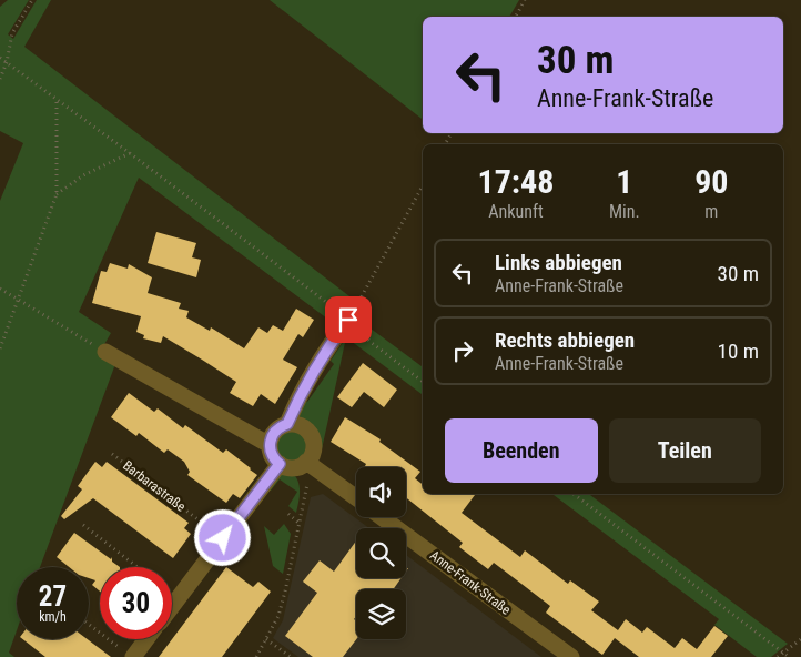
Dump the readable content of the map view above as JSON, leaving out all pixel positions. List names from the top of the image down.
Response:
{
  "streets": {
    "street": ["Anne-Frank-Straße"],
    "path": ["Barbarastraße"]
  },
  "page": {
    "turn": ["30 m", "Anne-Frank-Straße"],
    "eta": [
      "17:48",
      "Ankunft",
      "1",
      "Min.",
      "90",
      "m"
    ],
    "list": [
      {
        "name": "Links abbiegen",
        "note": "Anne-Frank-Straße",
        "value": "30 m"
      },
      {
        "name": "Rechts abbiegen",
        "note": "Anne-Frank-Straße",
        "value": "10 m"
      }
    ],
    "buttons": ["Beenden", "Teilen"],
    "speed": "27 km/h",
    "limit": "30"
  }
}
